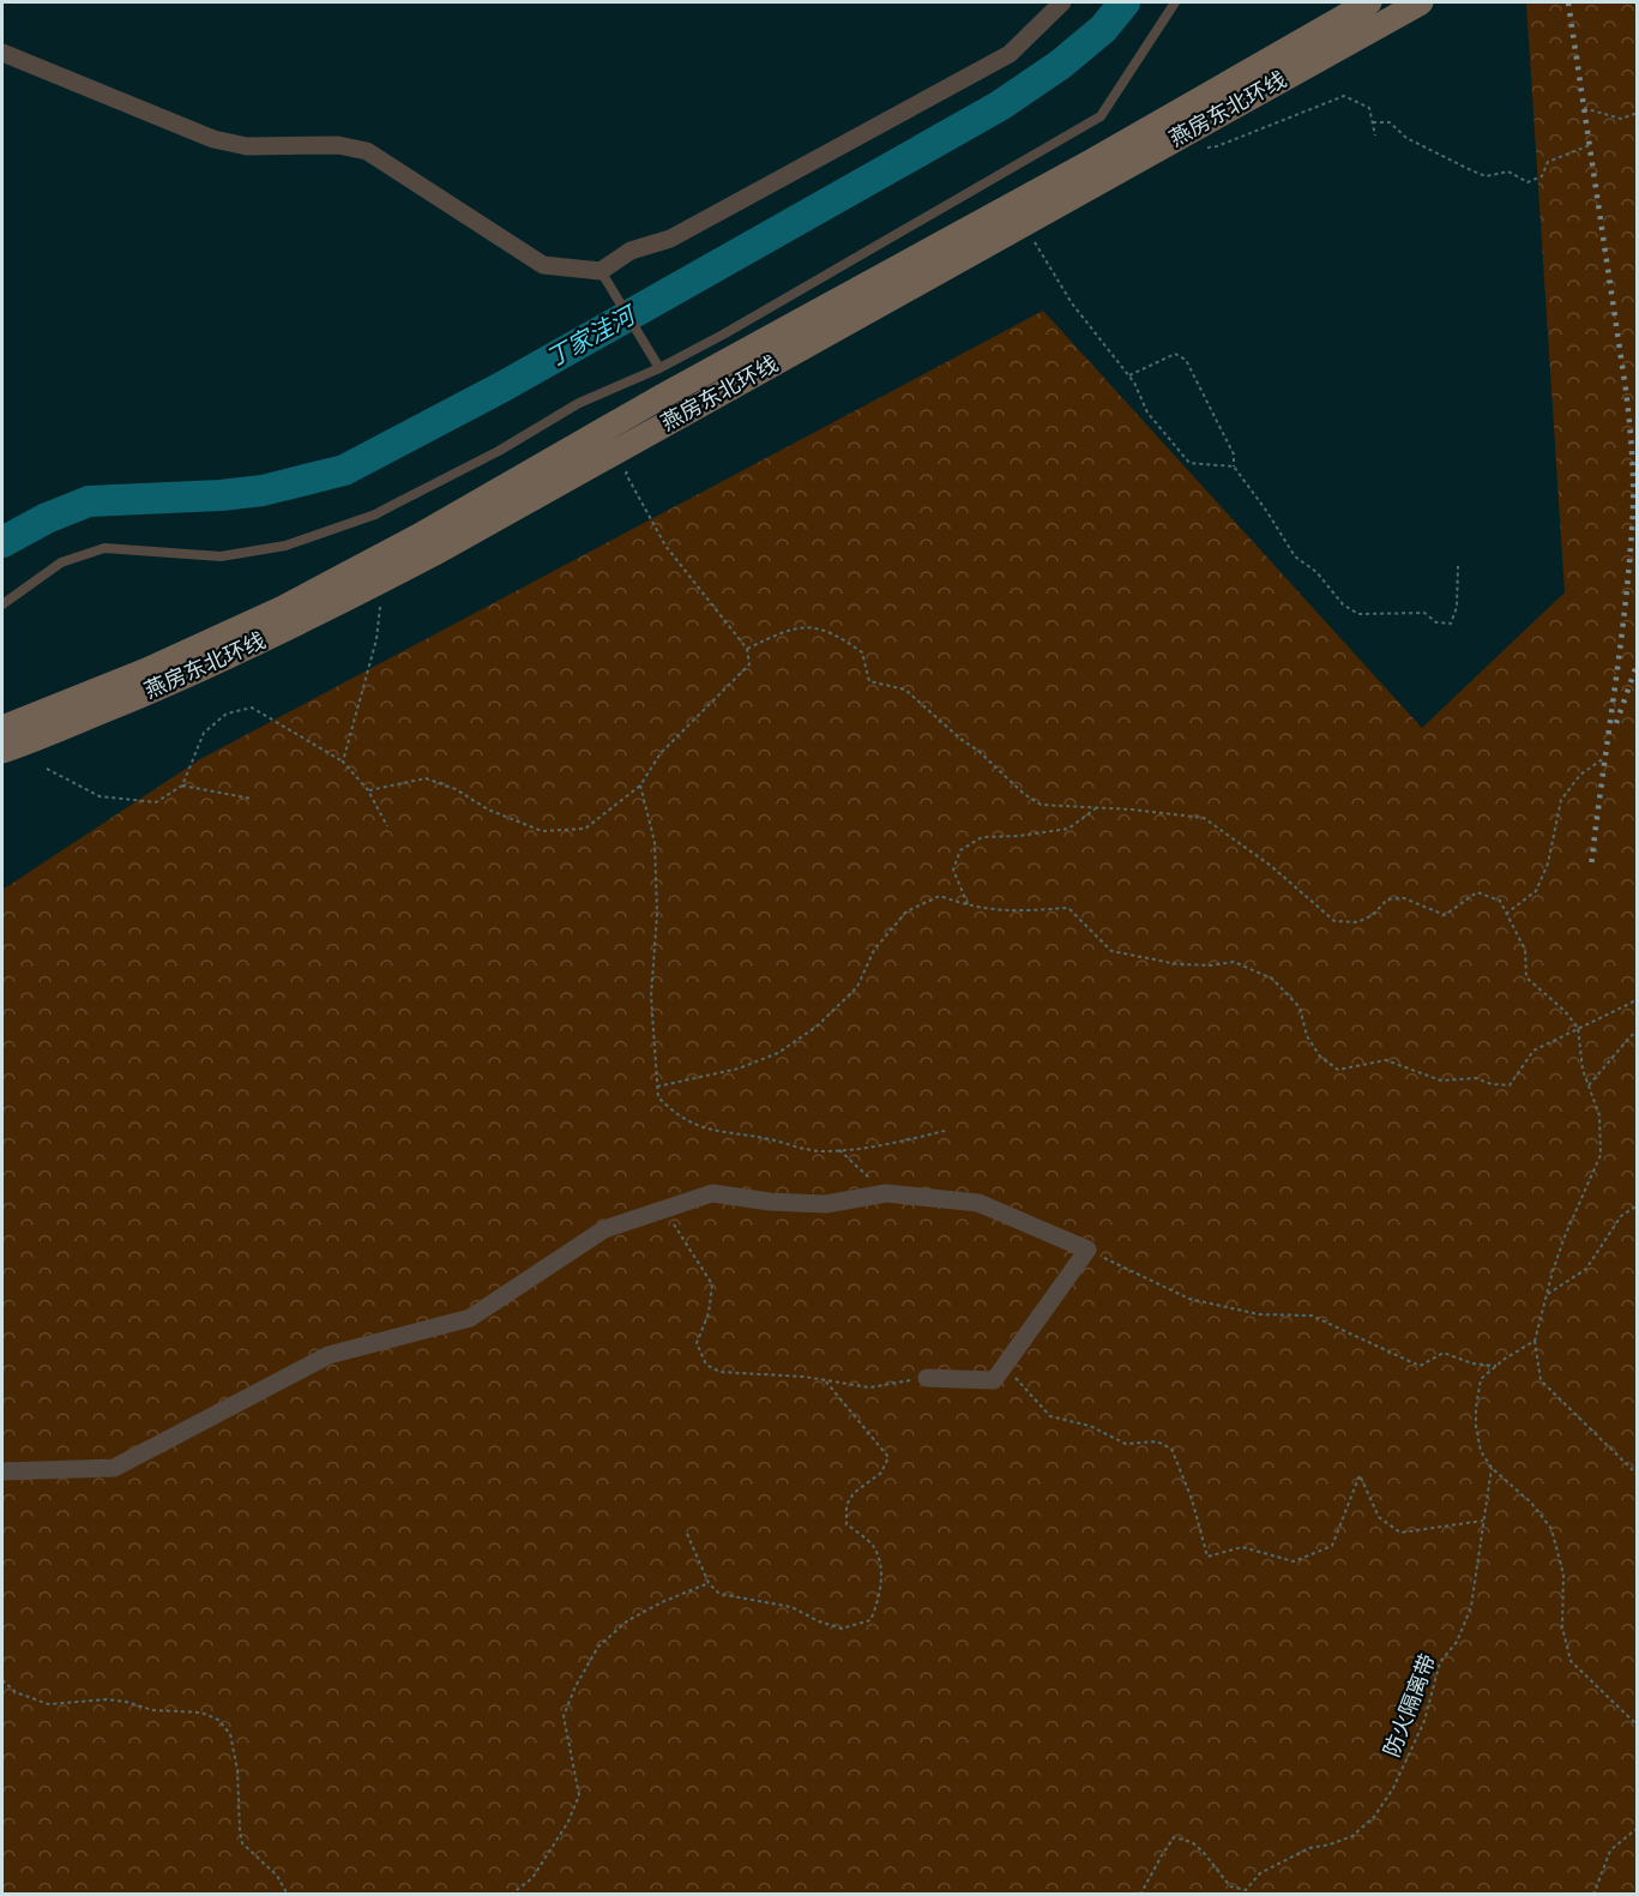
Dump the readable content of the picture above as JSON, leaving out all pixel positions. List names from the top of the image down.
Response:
{
  "streets": {
    "main road": ["燕房东北环线"],
    "path": ["防火隔离带"]
  },
  "water": ["丁家洼河"]
}
